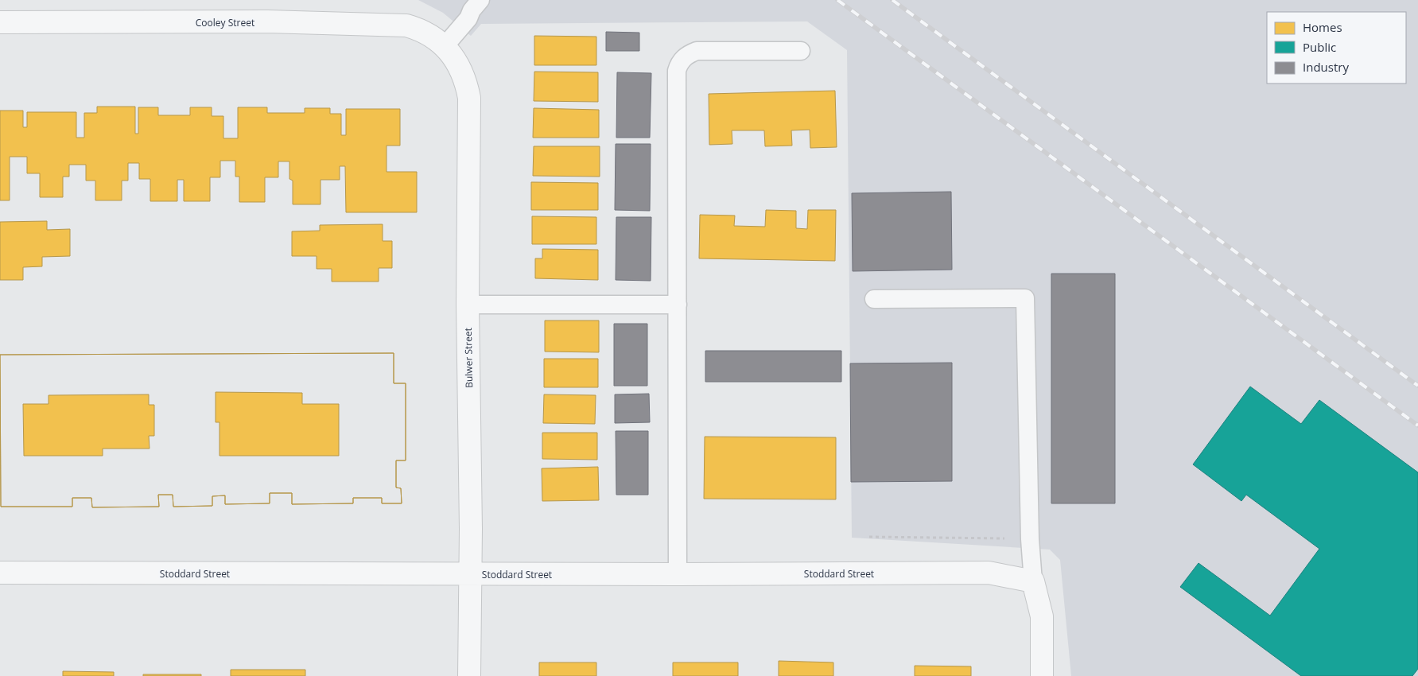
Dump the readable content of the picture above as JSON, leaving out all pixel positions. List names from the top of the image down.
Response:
{
  "streets": {
    "street": ["Cooley Street", "Bulwer Street", "Stoddard Street"]
  },
  "crossings": [
    ["Cooley Street", "Bulwer Street"],
    ["Bulwer Street", "Stoddard Street"]
  ],
  "legend": ["Homes", "Public", "Industry"]
}
